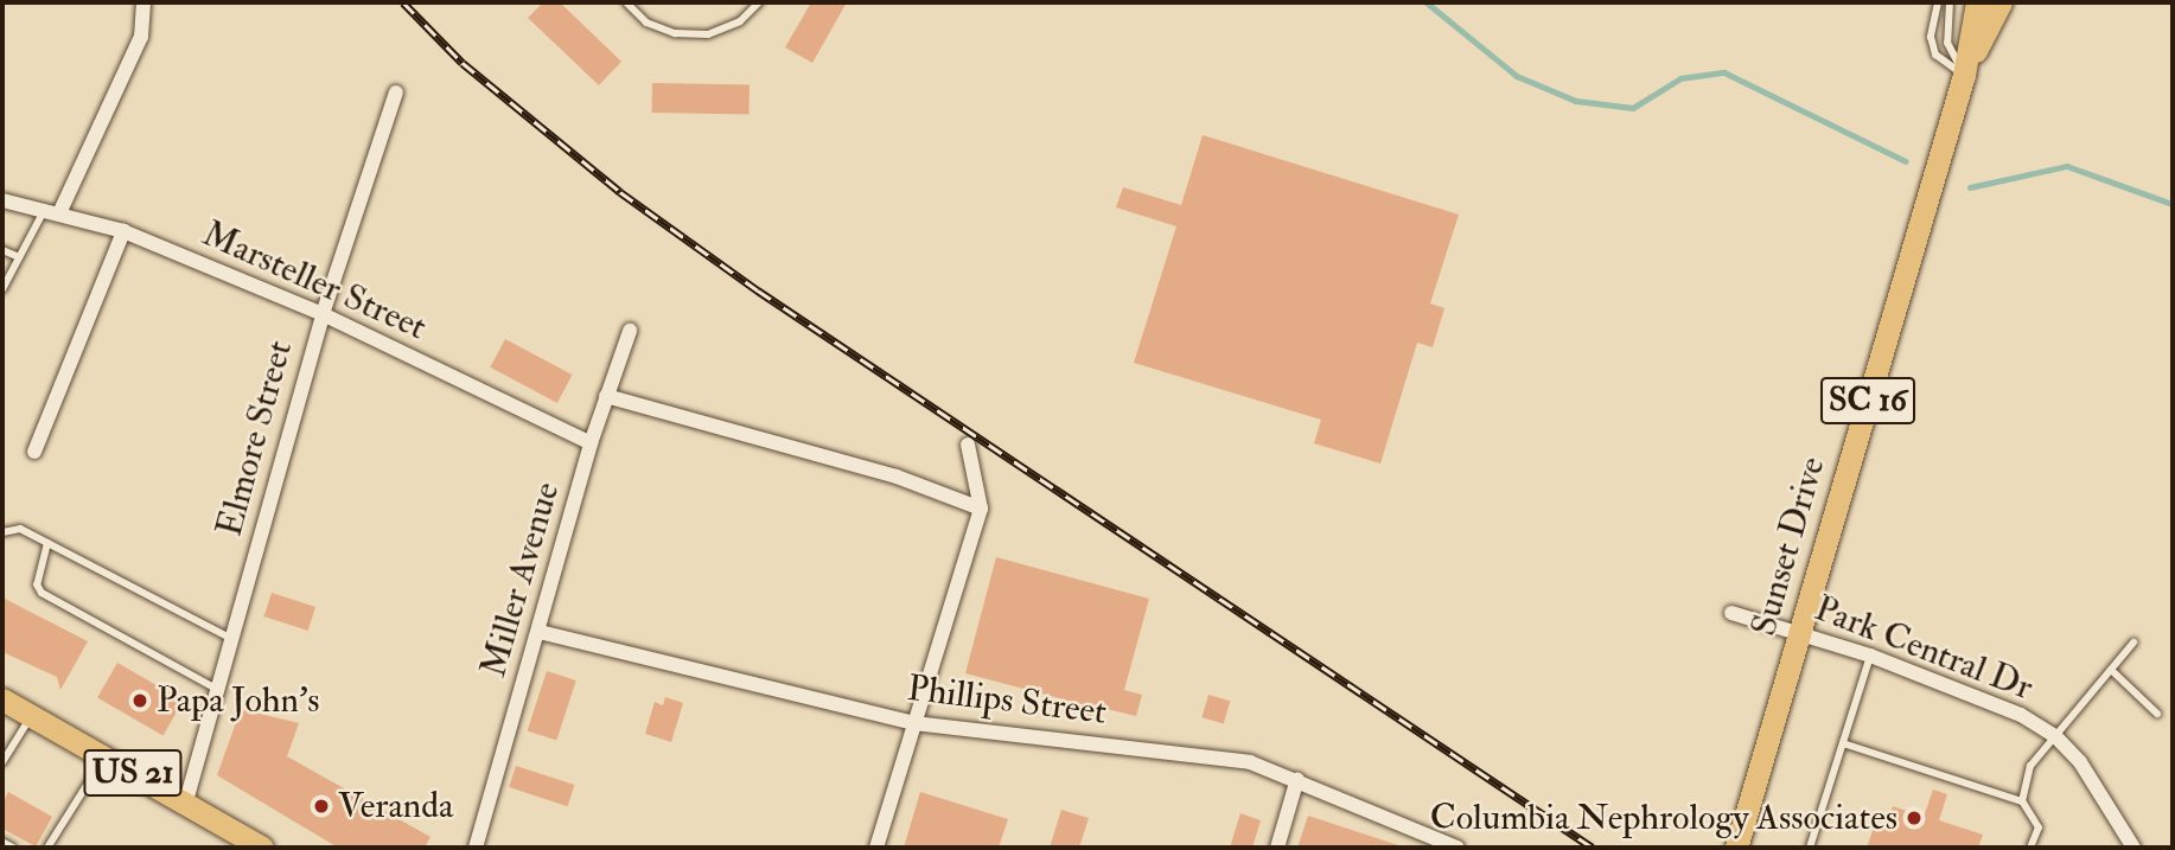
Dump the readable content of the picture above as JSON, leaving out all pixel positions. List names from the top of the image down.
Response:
{
  "streets": {
    "main road": ["SC 16", "Sunset Drive", "US 21"],
    "street": [
      "Marsteller Street",
      "Elmore Street",
      "Miller Avenue",
      "Park Central Dr",
      "Phillips Street"
    ]
  },
  "crossings": [
    ["Marsteller Street", "Elmore Street"],
    ["Marsteller Street", "Miller Avenue"],
    ["Elmore Street", "US 21"],
    ["Sunset Drive", "Park Central Dr"],
    ["Miller Avenue", "Phillips Street"]
  ],
  "places": ["Papa John's", "Veranda", "Columbia Nephrology Associates"]
}
